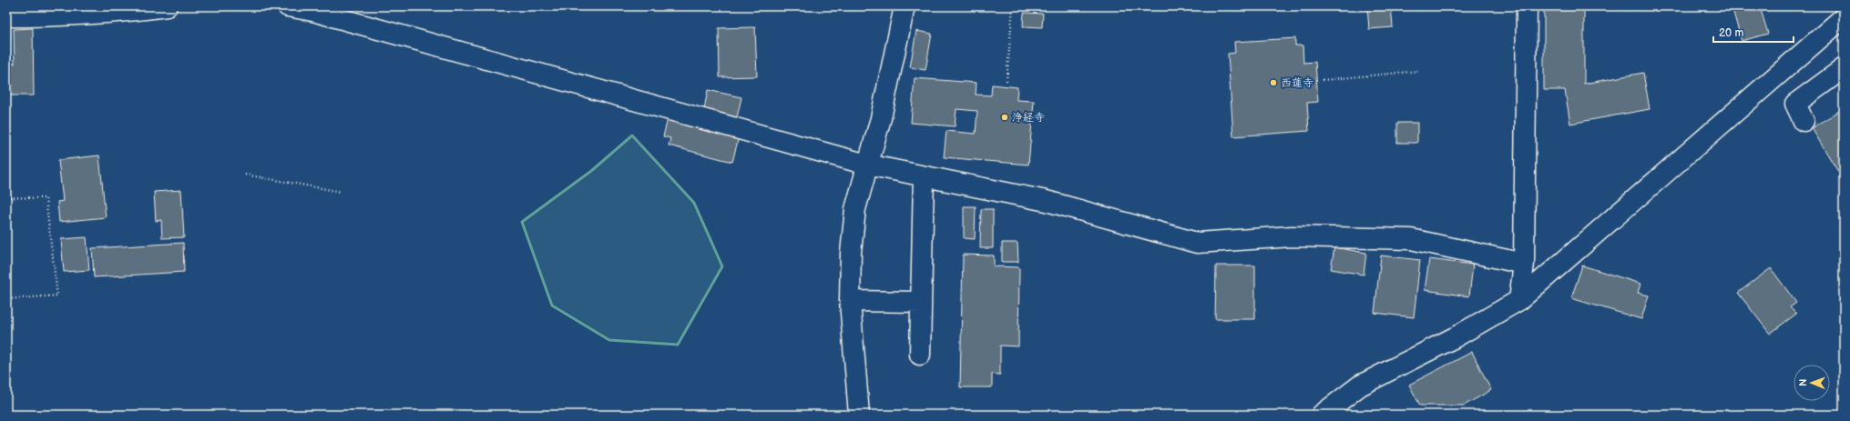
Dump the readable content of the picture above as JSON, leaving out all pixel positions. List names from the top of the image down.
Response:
{
  "places": ["西蓮寺", "浄経寺"],
  "scale_bar": "20 m",
  "north": "left"
}
